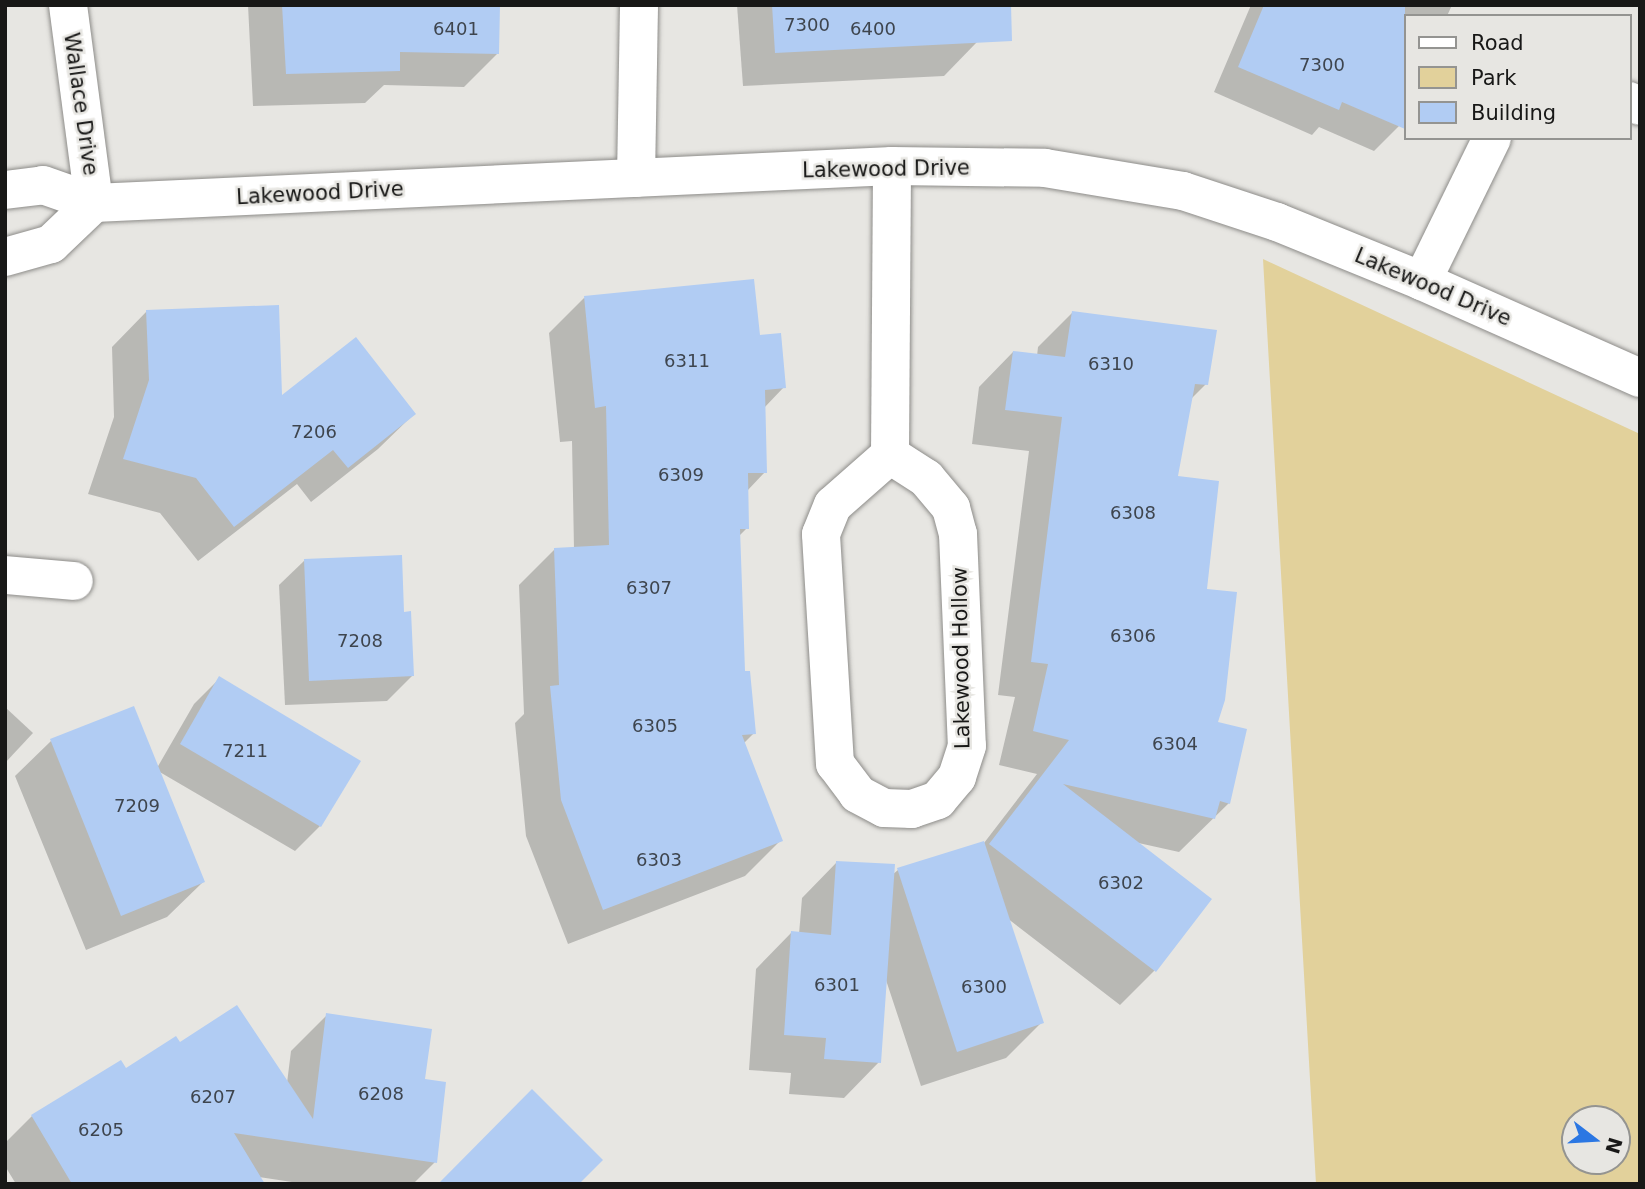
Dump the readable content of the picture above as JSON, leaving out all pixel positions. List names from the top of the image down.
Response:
{
  "streets": {
    "street": ["Wallace Drive", "Lakewood Drive", "Lakewood Hollow"]
  },
  "crossings": [
    ["Wallace Drive", "Lakewood Drive"]
  ],
  "house_numbers": [
    "7300",
    "6401",
    "6400",
    "7300",
    "6311",
    "6310",
    "7206",
    "6309",
    "6308",
    "6307",
    "6306",
    "7208",
    "6305",
    "6304",
    "7211",
    "7209",
    "6303",
    "6302",
    "6301",
    "6300",
    "6208",
    "6207",
    "6205"
  ],
  "legend": ["Road", "Park", "Building"],
  "north": "right"
}
